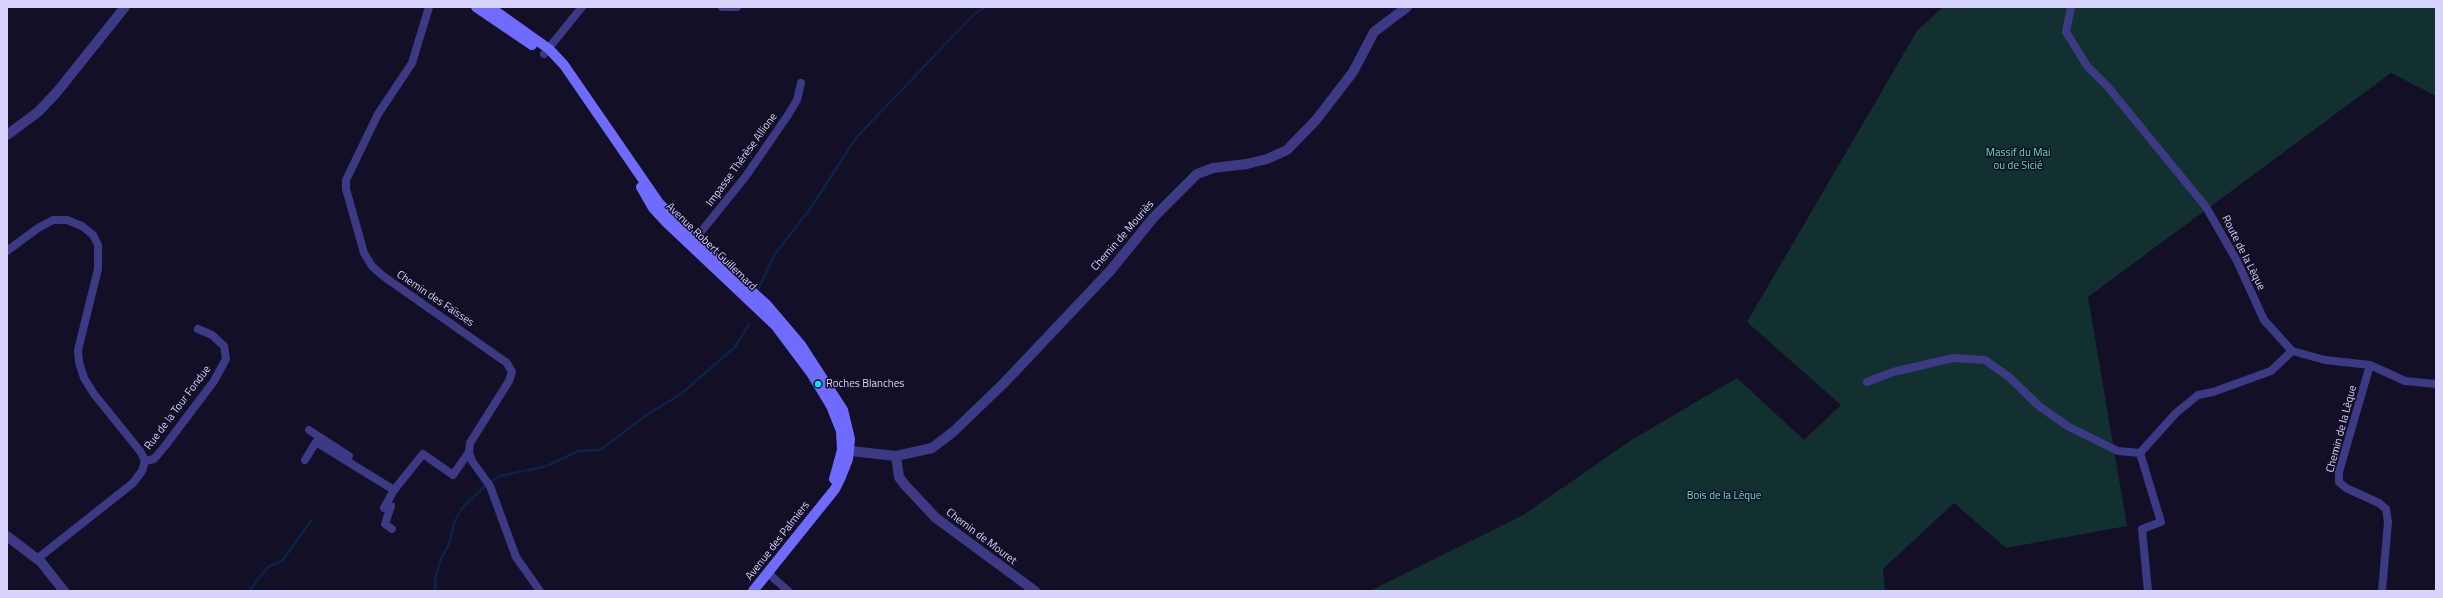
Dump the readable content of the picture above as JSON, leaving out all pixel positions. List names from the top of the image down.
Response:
{
  "streets": {
    "main road": ["Avenue Robert Guillemard", "Avenue des Palmiers"],
    "street": [
      "Impasse Thérèse Allione",
      "Chemin de Mouriès",
      "Route de la Lèque",
      "Chemin des Faïsses",
      "Rue de la Tour Fondue",
      "Chemin de la Lèque",
      "Chemin de Mouret"
    ]
  },
  "crossings": [
    ["Impasse Thérèse Allione", "Avenue Robert Guillemard"],
    ["Chemin de Mouriès", "Avenue Robert Guillemard"],
    ["Chemin de Mouriès", "Chemin de Mouret"],
    ["Chemin de Mouriès", "Avenue des Palmiers"],
    ["Avenue Robert Guillemard", "Avenue des Palmiers"]
  ],
  "parks": ["Massif du Mai ou de Sicié", "Bois de la Lèque"],
  "places": ["Roches Blanches"]
}
